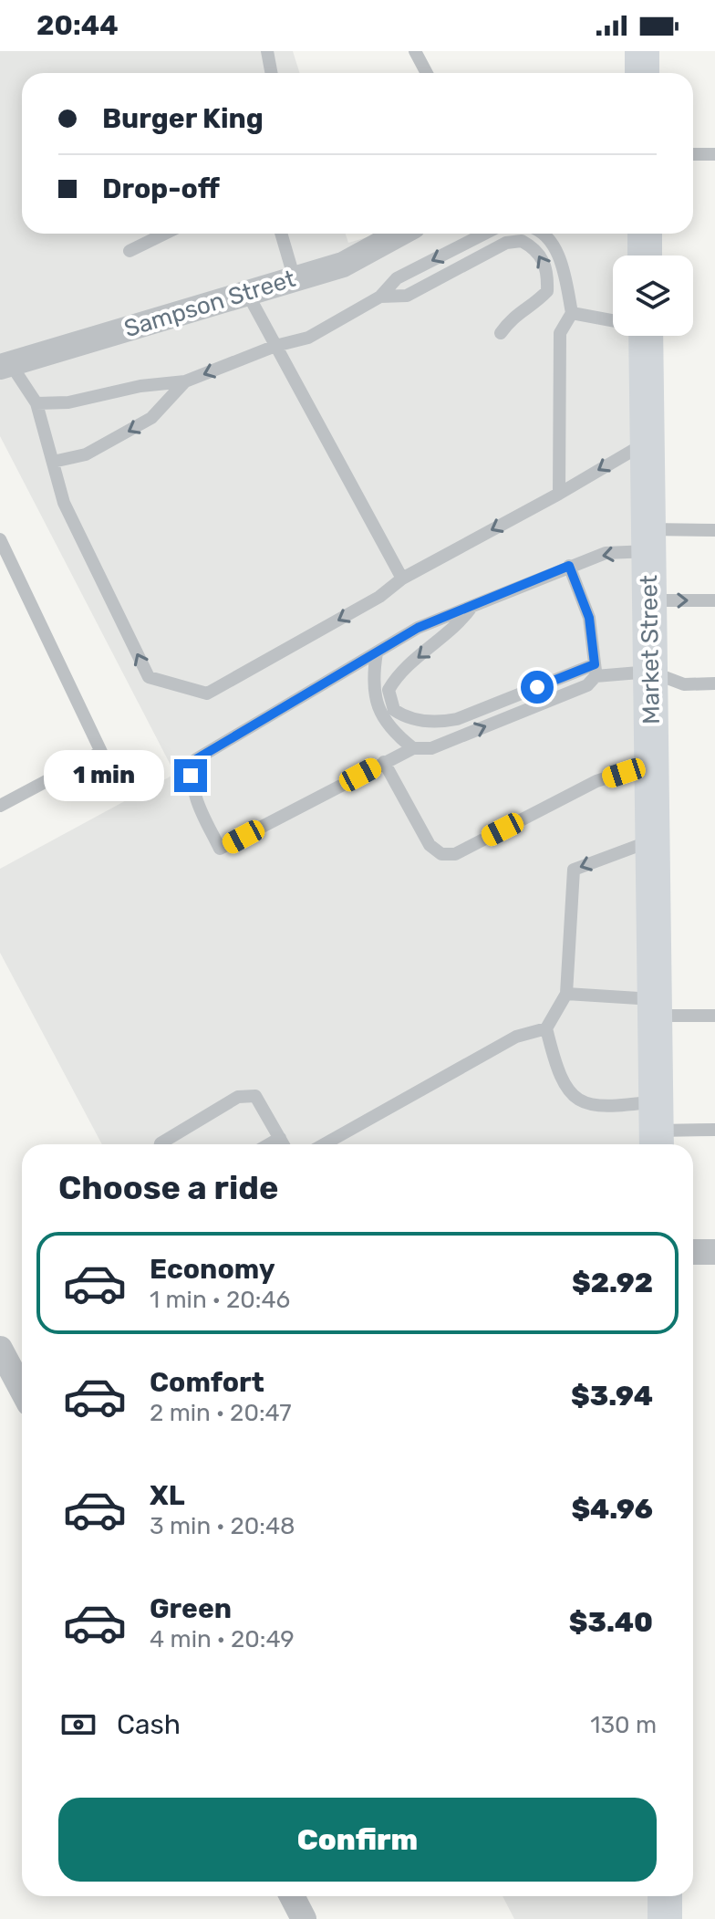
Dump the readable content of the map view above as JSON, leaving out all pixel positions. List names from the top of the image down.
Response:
{
  "streets": {
    "main road": ["Market Street"],
    "street": ["Sampson Street"]
  },
  "page": {
    "status": "20:44",
    "banner": ["Burger King", "Drop-off"],
    "bubble": "1 min",
    "heading": "Choose a ride",
    "list": [
      {
        "name": "Economy",
        "note": "1 min · 20:46",
        "value": "$2.92"
      },
      {
        "name": "Comfort",
        "note": "2 min · 20:47",
        "value": "$3.94"
      },
      {
        "name": "XL",
        "note": "3 min · 20:48",
        "value": "$4.96"
      },
      {
        "name": "Green",
        "note": "4 min · 20:49",
        "value": "$3.40"
      }
    ],
    "pay": ["Cash", "130 m"],
    "buttons": "Confirm"
  }
}
